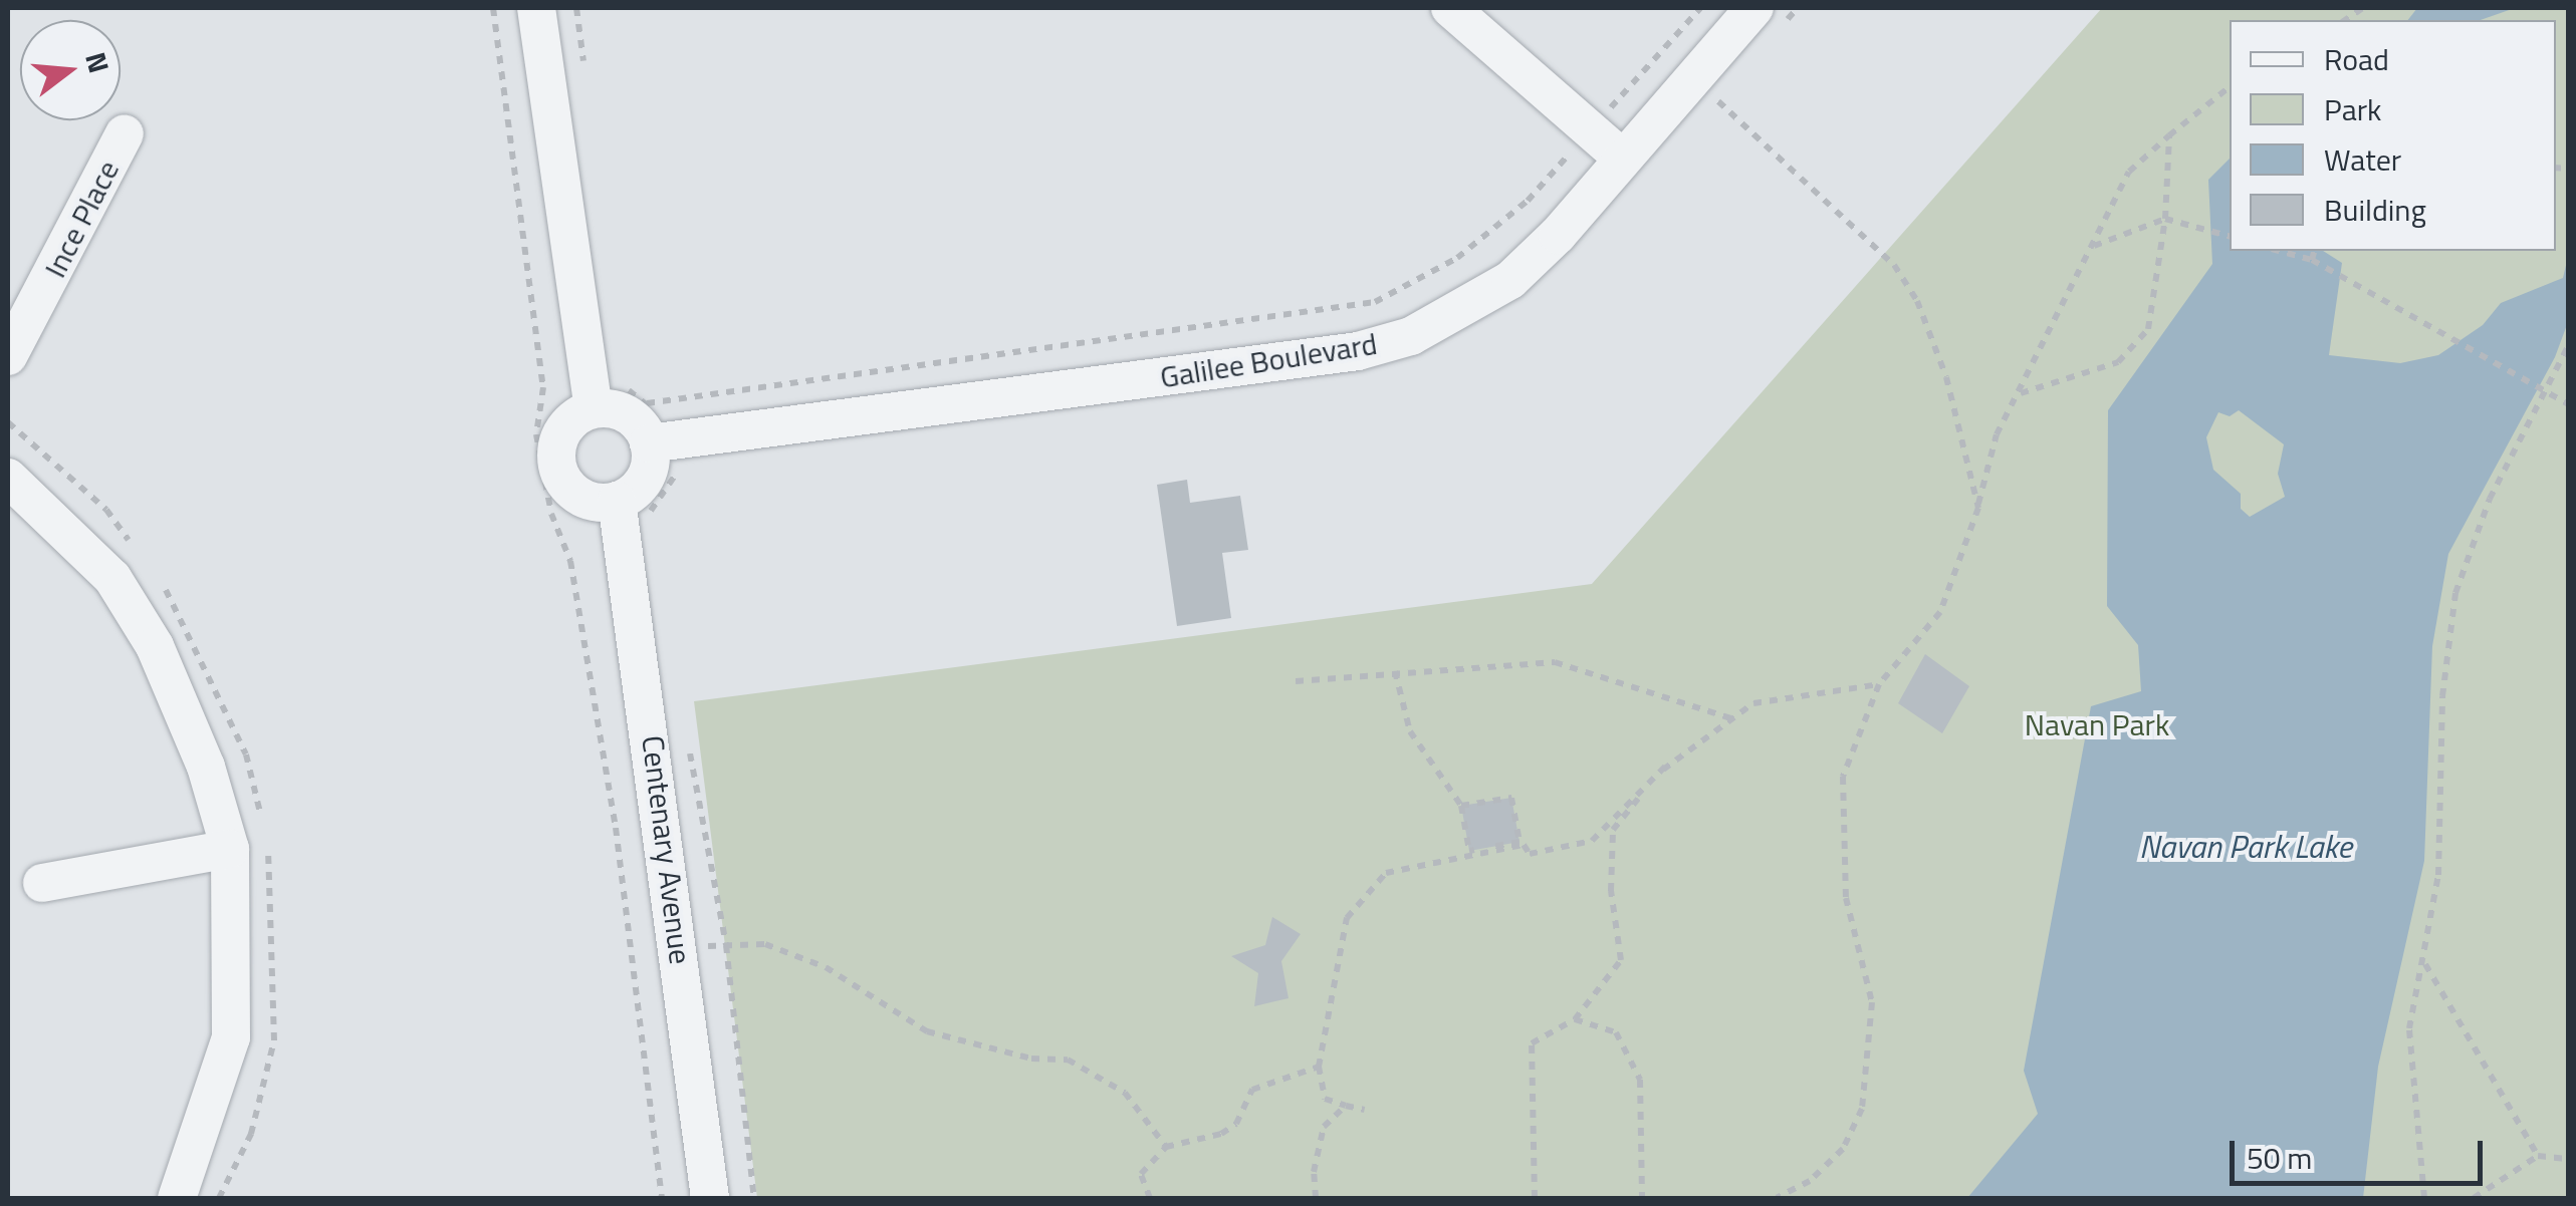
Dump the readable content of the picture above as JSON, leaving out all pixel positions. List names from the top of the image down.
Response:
{
  "streets": {
    "street": ["Ince Place", "Galilee Boulevard", "Centenary Avenue"]
  },
  "crossings": [
    ["Galilee Boulevard", "Centenary Avenue"]
  ],
  "water": ["Navan Park Lake"],
  "parks": ["Navan Park"],
  "legend": [
    "Road",
    "Park",
    "Water",
    "Building"
  ],
  "scale_bar": "50 m",
  "north": "right"
}
